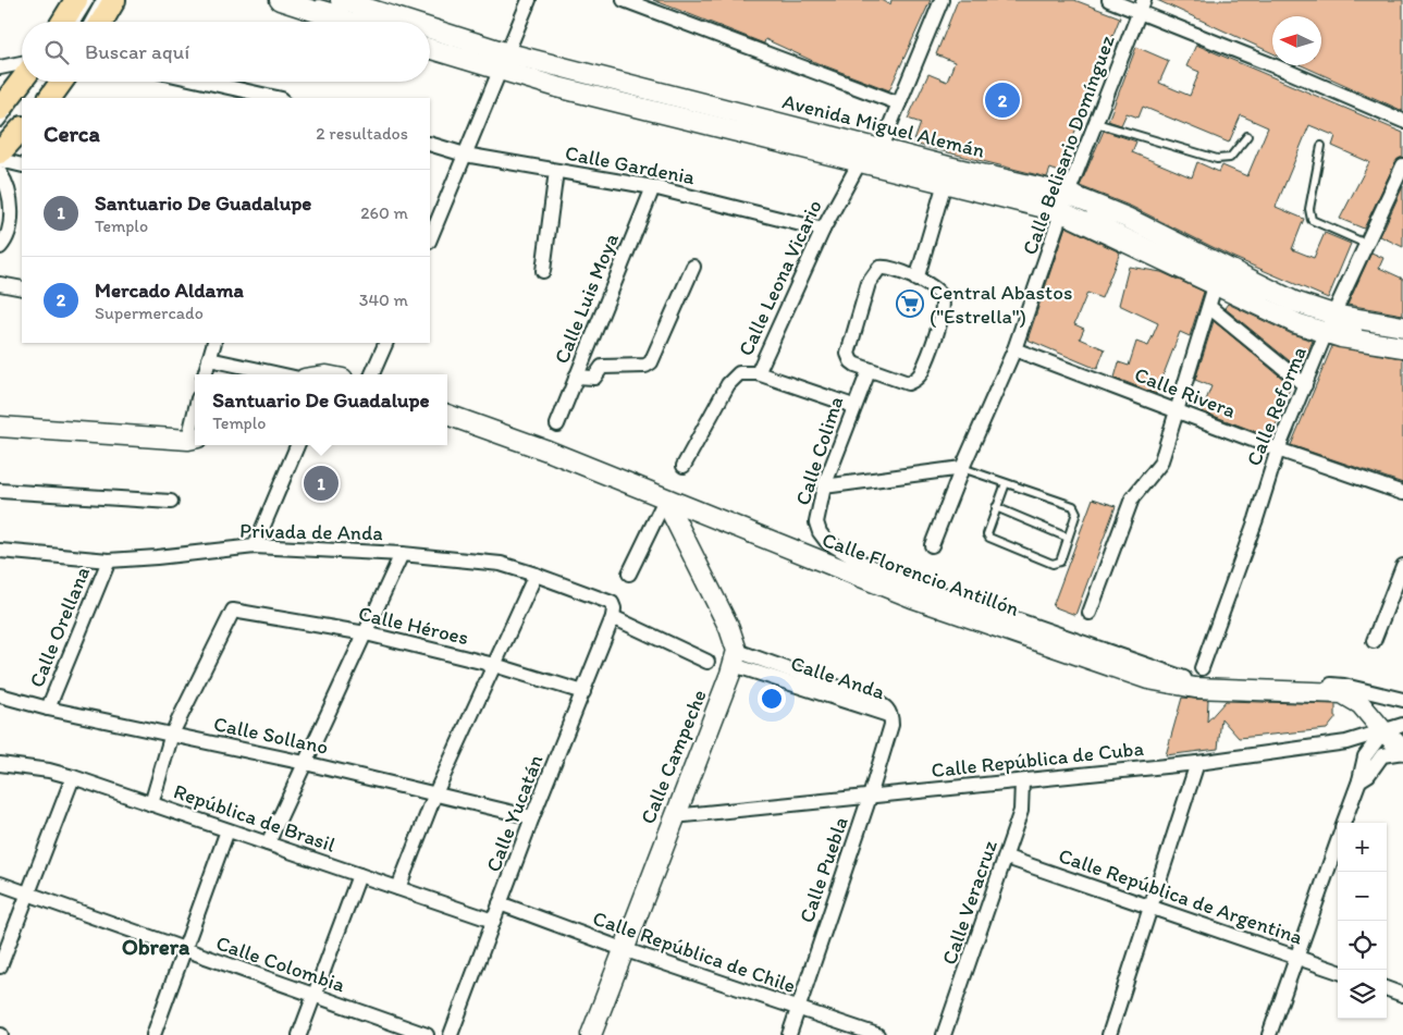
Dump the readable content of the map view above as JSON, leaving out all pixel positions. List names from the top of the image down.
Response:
{
  "streets": {
    "main road": ["Avenida Miguel Alemán", "Calle Florencio Antillón", "Calle Campeche"],
    "street": [
      "Calle Belisario Domínguez",
      "Calle Gardenia",
      "Calle Leona Vicario",
      "Calle Luis Moya",
      "Calle Rivera",
      "Calle Reforma",
      "Calle Colima",
      "Privada de Anda",
      "Calle Héroes",
      "Calle Orellana",
      "Calle Anda",
      "Calle Sollano",
      "Calle República de Cuba",
      "Calle Yucatán",
      "República de Brasil",
      "Calle Puebla",
      "Calle República de Argentina",
      "Calle Veracruz",
      "Calle República de Chile",
      "Calle Colombia"
    ]
  },
  "crossings": [
    ["Avenida Miguel Alemán", "Calle Belisario Domínguez"],
    ["Avenida Miguel Alemán", "Calle Leona Vicario"],
    ["Avenida Miguel Alemán", "Calle Reforma"],
    ["Calle Belisario Domínguez", "Calle Rivera"],
    ["Calle Gardenia", "Calle Leona Vicario"],
    ["Calle Gardenia", "Calle Luis Moya"],
    ["Calle Rivera", "Calle Reforma"],
    ["Calle Colima", "Calle Florencio Antillón"],
    ["Privada de Anda", "Calle Orellana"],
    ["Privada de Anda", "Calle Yucatán"],
    ["Calle Florencio Antillón", "Calle República de Cuba"],
    ["Calle Héroes", "Calle Sollano"],
    ["Calle Héroes", "Calle Yucatán"],
    ["Calle Orellana", "Calle Sollano"],
    ["Calle Anda", "Calle Campeche"],
    ["Calle Anda", "Calle Puebla"],
    ["Calle Sollano", "Calle Yucatán"],
    ["Calle Campeche", "Calle República de Cuba"],
    ["Calle Campeche", "Calle República de Chile"],
    ["Calle República de Cuba", "Calle Puebla"],
    ["Calle República de Cuba", "Calle Veracruz"],
    ["Calle Yucatán", "República de Brasil"],
    ["Calle Yucatán", "Calle República de Chile"],
    ["Calle Puebla", "Calle República de Chile"],
    ["Calle República de Argentina", "Calle Veracruz"]
  ],
  "districts": ["Obrera"],
  "places": {
    "supermarket": ["Central Abastos (\"Estrella\")"]
  },
  "north": "left",
  "page": {
    "search": "Buscar aquí",
    "pins": ["2", "1"],
    "heading": ["Cerca", "2 resultados"],
    "list": [
      {
        "mark": "1",
        "name": "Santuario De Guadalupe",
        "note": "Templo",
        "value": "260 m"
      },
      {
        "mark": "2",
        "name": "Mercado Aldama",
        "note": "Supermercado",
        "value": "340 m"
      }
    ],
    "popup": ["Santuario De Guadalupe", "Templo"],
    "map_buttons": ["+", "−"]
  }
}
